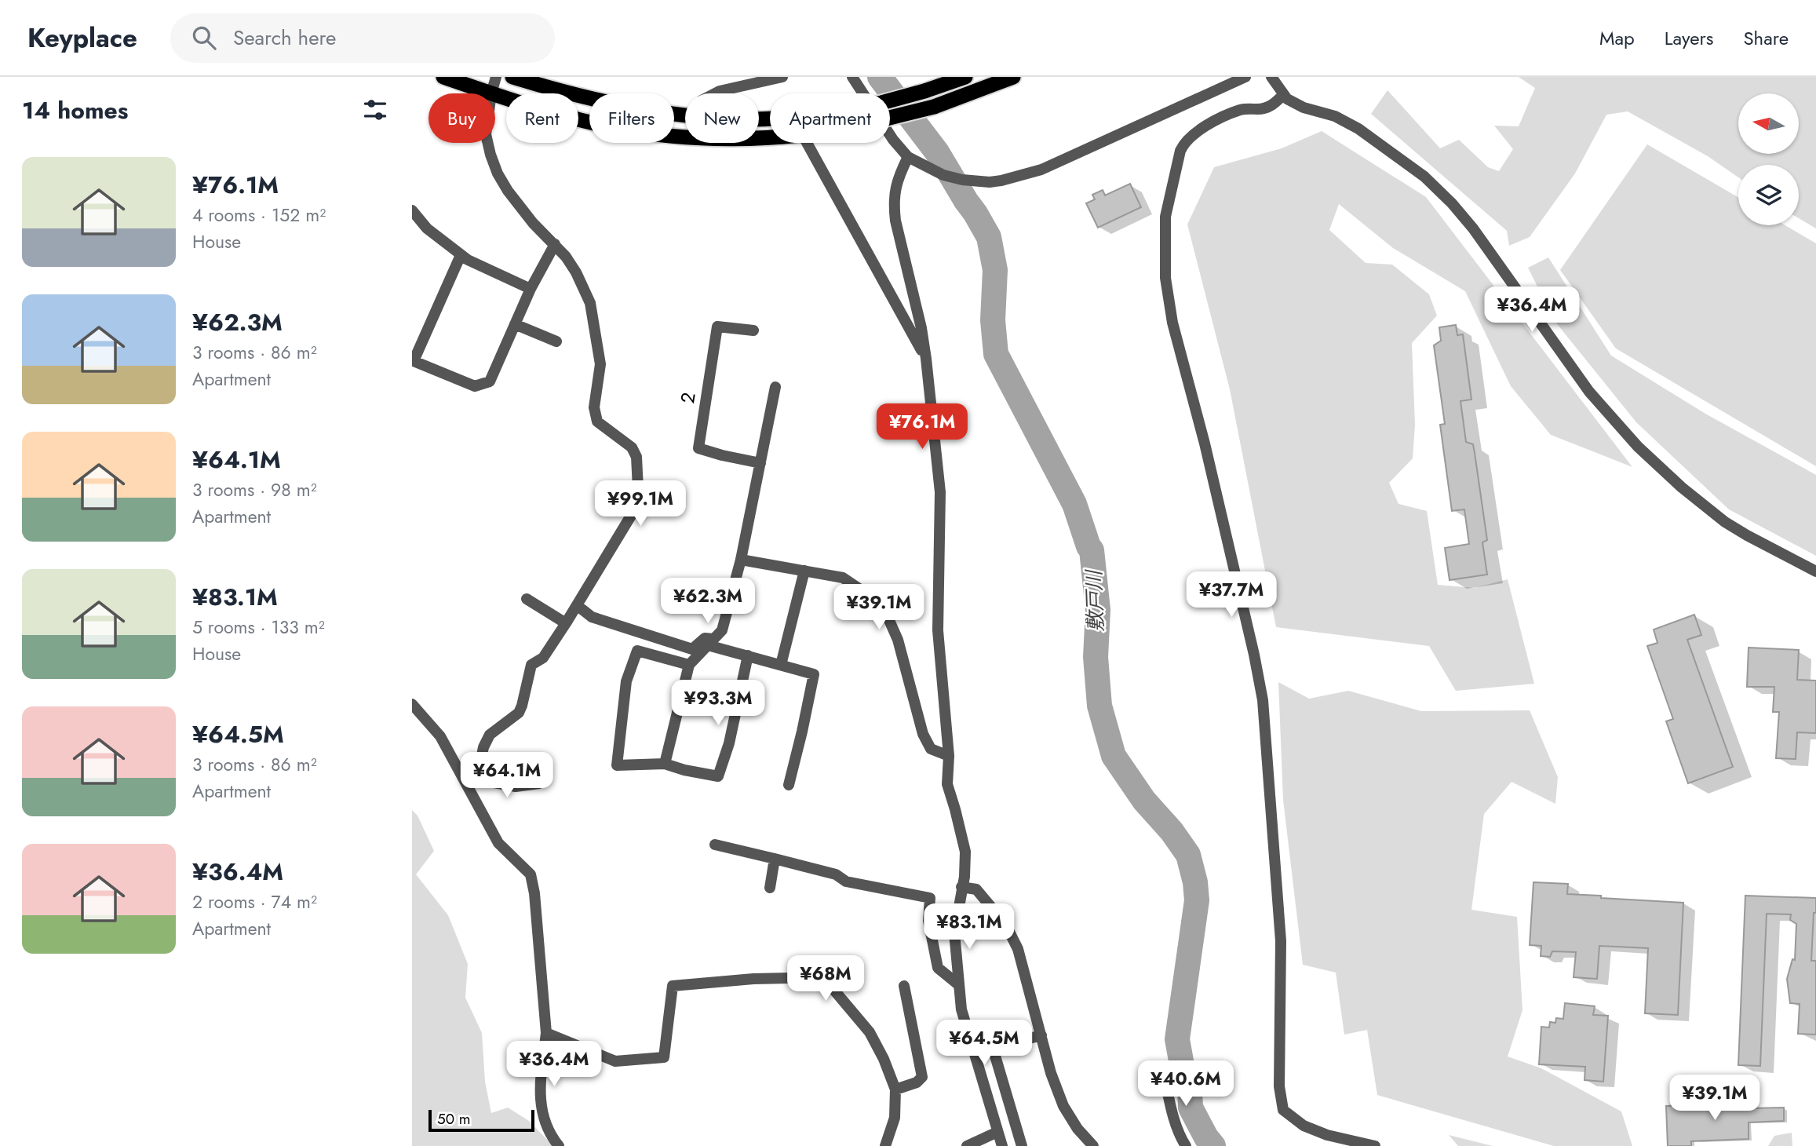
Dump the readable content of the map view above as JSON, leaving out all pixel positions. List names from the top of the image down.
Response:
{
  "streets": {
    "street": ["2"]
  },
  "water": ["敷戸川"],
  "scale_bar": "50 m",
  "north": "left",
  "page": {
    "header": "Keyplace",
    "search": "Search here",
    "nav": ["Map", "Layers", "Share"],
    "heading": "14 homes",
    "chip": [
      "Buy",
      "Rent",
      "Filters",
      "New",
      "Apartment"
    ],
    "list": [
      {
        "name": "¥76.1M",
        "note": "4 rooms · 152 m² · House"
      },
      {
        "name": "¥62.3M",
        "note": "3 rooms · 86 m² · Apartment"
      },
      {
        "name": "¥64.1M",
        "note": "3 rooms · 98 m² · Apartment"
      },
      {
        "name": "¥83.1M",
        "note": "5 rooms · 133 m² · House"
      },
      {
        "name": "¥64.5M",
        "note": "3 rooms · 86 m² · Apartment"
      },
      {
        "name": "¥36.4M",
        "note": "2 rooms · 74 m² · Apartment"
      }
    ],
    "price": [
      "¥36.4M",
      "¥76.1M",
      "¥99.1M",
      "¥37.7M",
      "¥62.3M",
      "¥39.1M",
      "¥93.3M",
      "¥64.1M",
      "¥83.1M",
      "¥68M",
      "¥64.5M",
      "¥36.4M",
      "¥40.6M",
      "¥39.1M"
    ],
    "scale": "50 m"
  }
}
